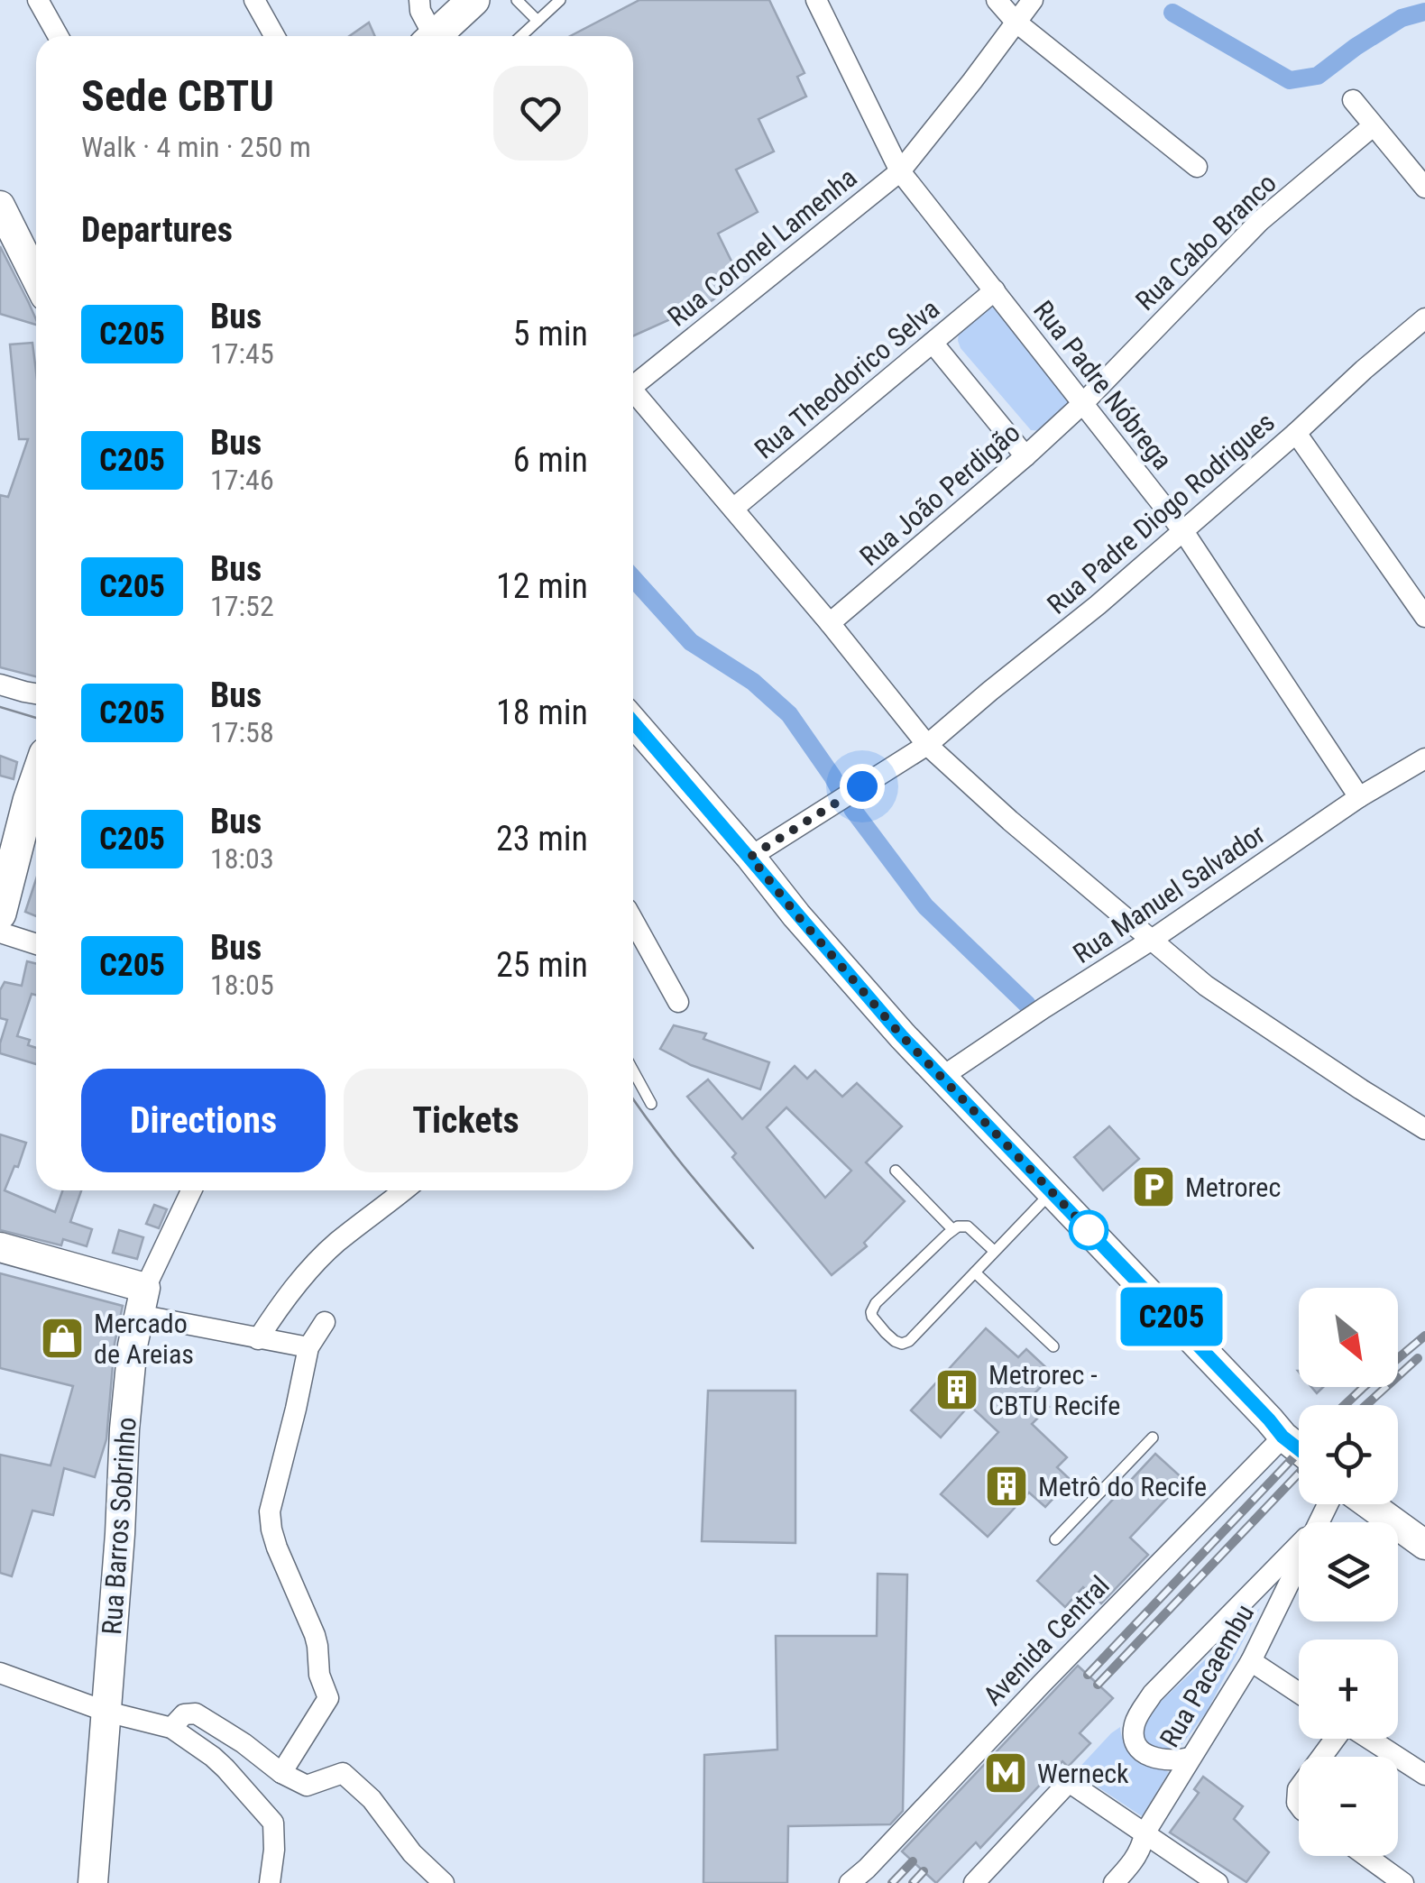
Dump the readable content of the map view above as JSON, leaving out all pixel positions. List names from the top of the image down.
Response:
{
  "streets": {
    "main road": ["Rua Barros Sobrinho"],
    "street": [
      "Rua Cabo Branco",
      "Rua Coronel Lamenha",
      "Rua Theodorico Selva",
      "Rua Padre Nóbrega",
      "Rua João Perdigão",
      "Rua Padre Diogo Rodrigues",
      "Rua Manuel Salvador",
      "Avenida Central",
      "Rua Pacaembu"
    ]
  },
  "crossings": [
    ["Rua Cabo Branco", "Rua Padre Nóbrega"],
    ["Rua Cabo Branco", "Rua João Perdigão"],
    ["Rua Coronel Lamenha", "Rua Padre Nóbrega"],
    ["Rua Theodorico Selva", "Rua Padre Nóbrega"],
    ["Rua Padre Nóbrega", "Rua João Perdigão"],
    ["Rua Padre Nóbrega", "Rua Padre Diogo Rodrigues"],
    ["Rua Padre Nóbrega", "Rua Manuel Salvador"]
  ],
  "places": {
    "parking": ["Metrorec"],
    "shop": ["Mercado de Areias"],
    "building": ["Metrorec - CBTU Recife", "Metrô do Recife"],
    "metro station": ["Werneck"]
  },
  "lines": ["bus line C205"],
  "north": "bottom right",
  "page": {
    "on_map": "C205",
    "heading": [
      ["Sede CBTU", "Walk · 4 min · 250 m"],
      "Departures"
    ],
    "list": [
      {
        "mark": "C205",
        "name": "Bus",
        "note": "17:45",
        "value": "5 min"
      },
      {
        "mark": "C205",
        "name": "Bus",
        "note": "17:46",
        "value": "6 min"
      },
      {
        "mark": "C205",
        "name": "Bus",
        "note": "17:52",
        "value": "12 min"
      },
      {
        "mark": "C205",
        "name": "Bus",
        "note": "17:58",
        "value": "18 min"
      },
      {
        "mark": "C205",
        "name": "Bus",
        "note": "18:03",
        "value": "23 min"
      },
      {
        "mark": "C205",
        "name": "Bus",
        "note": "18:05",
        "value": "25 min"
      }
    ],
    "buttons": ["Directions", "Tickets"],
    "map_buttons": ["+", "−"]
  }
}
